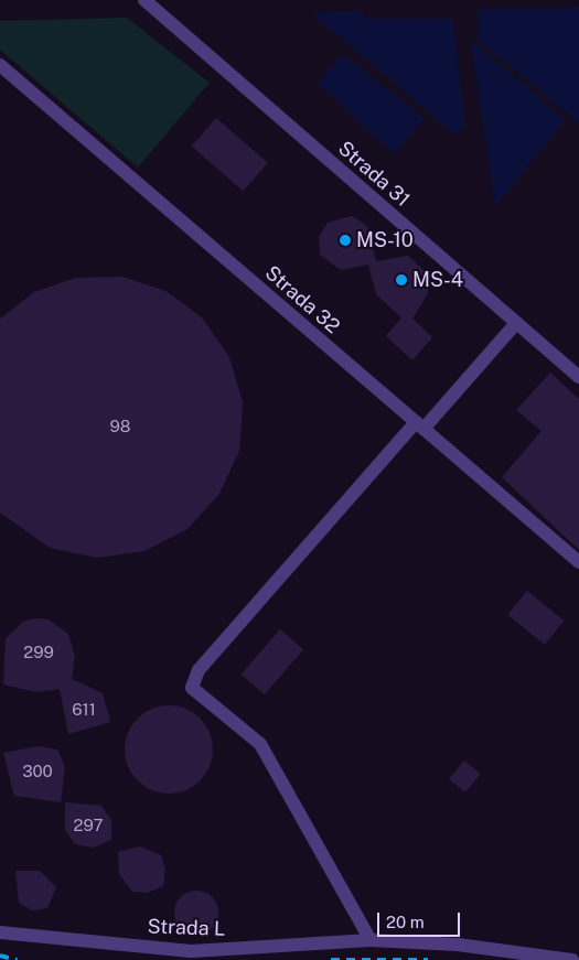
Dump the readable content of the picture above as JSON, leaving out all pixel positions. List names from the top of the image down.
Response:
{
  "streets": {
    "lane": ["Strada 31", "Strada 32", "Strada L"]
  },
  "places": ["MS-10", "MS-4"],
  "house_numbers": [
    "98",
    "299",
    "611",
    "300",
    "297"
  ],
  "scale_bar": "20 m"
}
